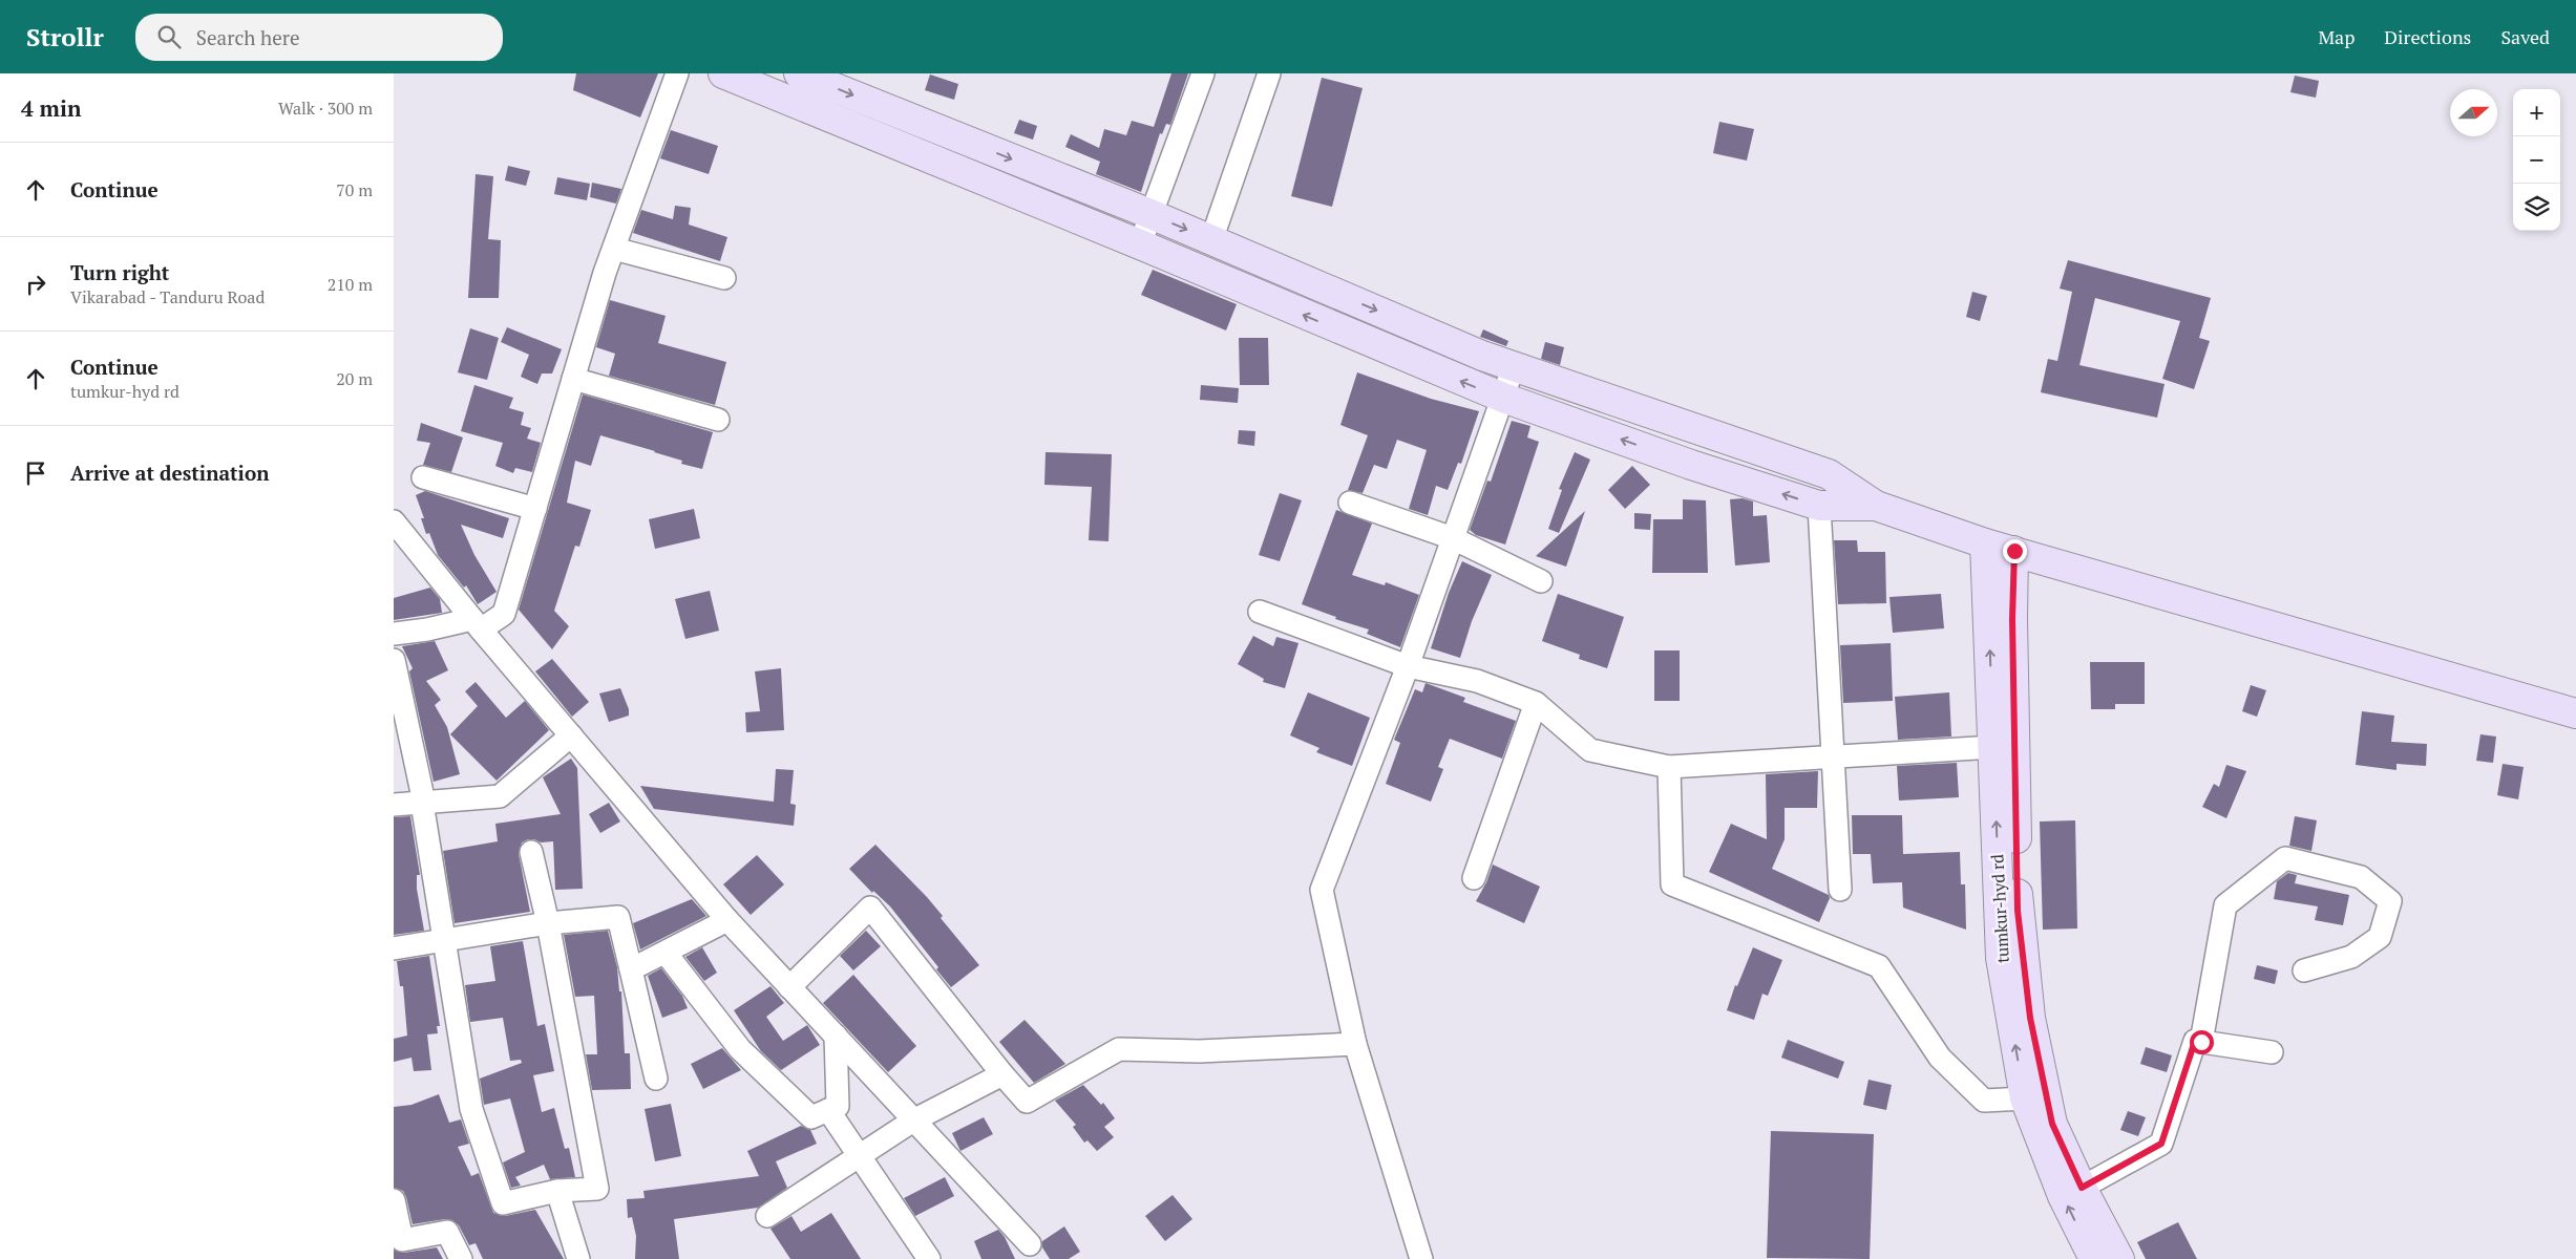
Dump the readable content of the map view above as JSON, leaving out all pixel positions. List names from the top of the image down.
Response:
{
  "streets": {
    "main road": ["tumkur-hyd rd"]
  },
  "north": "right",
  "page": {
    "header": "Strollr",
    "search": "Search here",
    "nav": ["Map", "Directions", "Saved"],
    "heading": ["4 min", "Walk · 300 m"],
    "map_buttons": ["+", "−"],
    "list": [
      ["Continue", "70 m"],
      ["Turn right", "Vikarabad - Tanduru Road", "210 m"],
      ["Continue", "tumkur-hyd rd", "20 m"],
      "Arrive at destination"
    ]
  }
}
